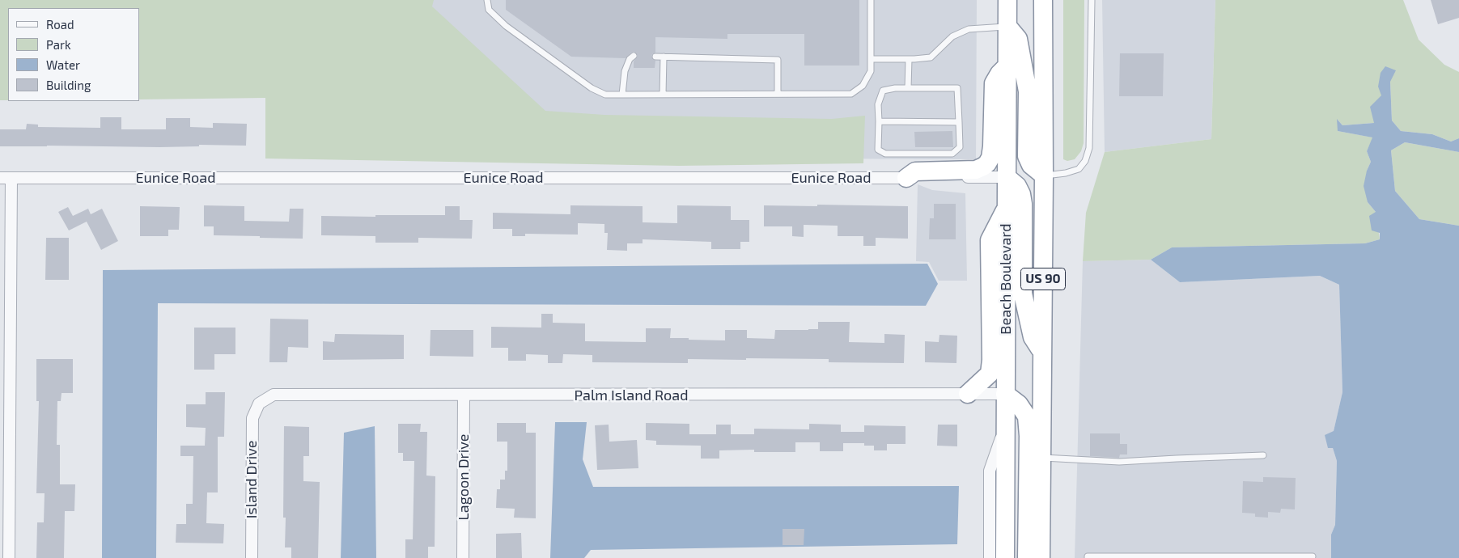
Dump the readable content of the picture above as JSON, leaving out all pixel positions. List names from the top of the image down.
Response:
{
  "streets": {
    "highway": ["Beach Boulevard", "US 90"],
    "street": [
      "Eunice Road",
      "Palm Island Road",
      "Lagoon Drive",
      "Island Drive"
    ]
  },
  "crossings": [
    ["Eunice Road", "Beach Boulevard"],
    ["Beach Boulevard", "Palm Island Road"],
    ["Palm Island Road", "Lagoon Drive"],
    ["Palm Island Road", "Island Drive"]
  ],
  "legend": [
    "Road",
    "Park",
    "Water",
    "Building"
  ]
}
